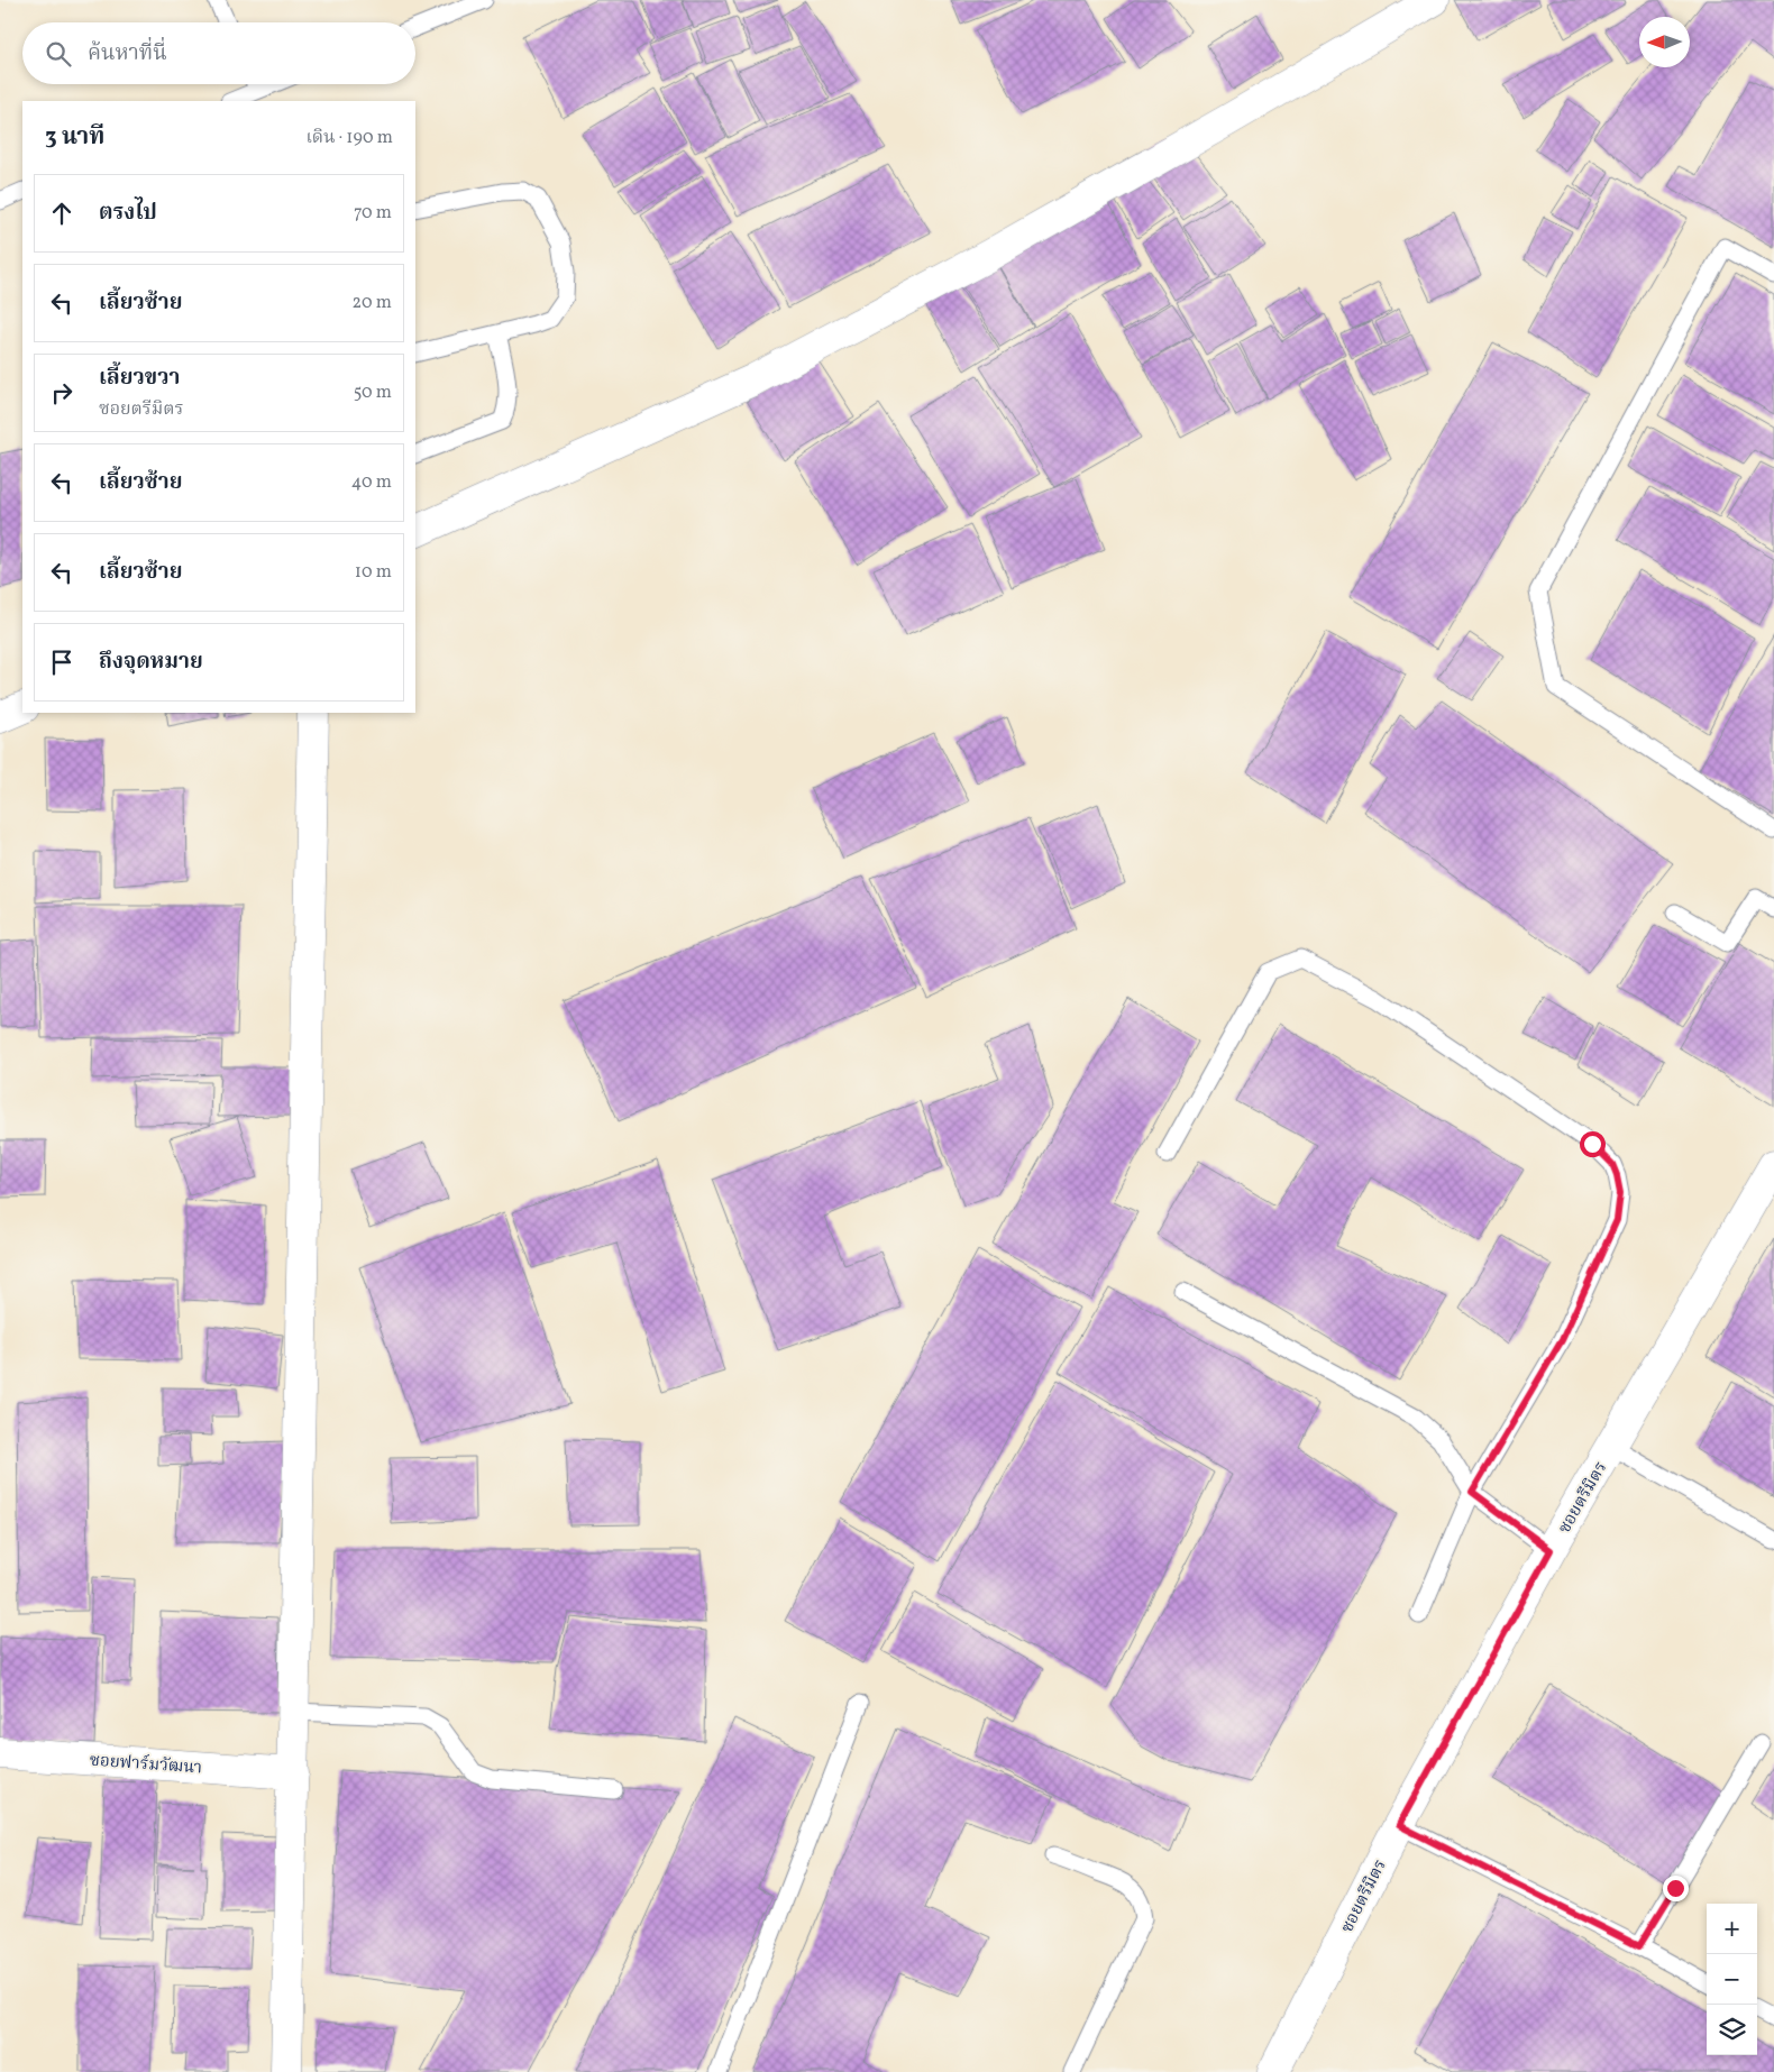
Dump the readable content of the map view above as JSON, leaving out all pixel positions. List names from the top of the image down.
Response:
{
  "streets": {
    "street": ["ซอยตรีมิตร", "ซอยฟาร์มวัฒนา"]
  },
  "north": "left",
  "page": {
    "search": "ค้นหาที่นี่",
    "heading": ["3 นาที", "เดิน · 190 m"],
    "list": [
      ["ตรงไป", "70 m"],
      ["เลี้ยวซ้าย", "20 m"],
      ["เลี้ยวขวา", "ซอยตรีมิตร", "50 m"],
      ["เลี้ยวซ้าย", "40 m"],
      ["เลี้ยวซ้าย", "10 m"],
      "ถึงจุดหมาย"
    ],
    "map_buttons": ["+", "−"]
  }
}
